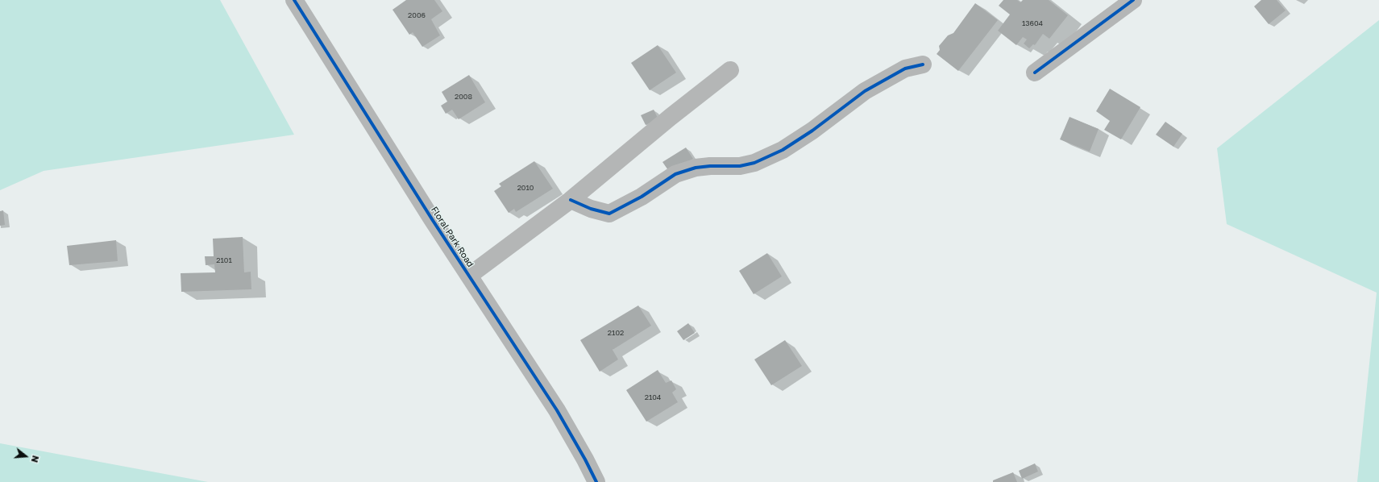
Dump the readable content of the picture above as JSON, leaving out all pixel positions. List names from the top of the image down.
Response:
{
  "streets": {
    "street": ["Floral Park Road"]
  },
  "house_numbers": [
    "2006",
    "13604",
    "2008",
    "2010",
    "2101",
    "2102",
    "2104"
  ],
  "north": "right"
}
